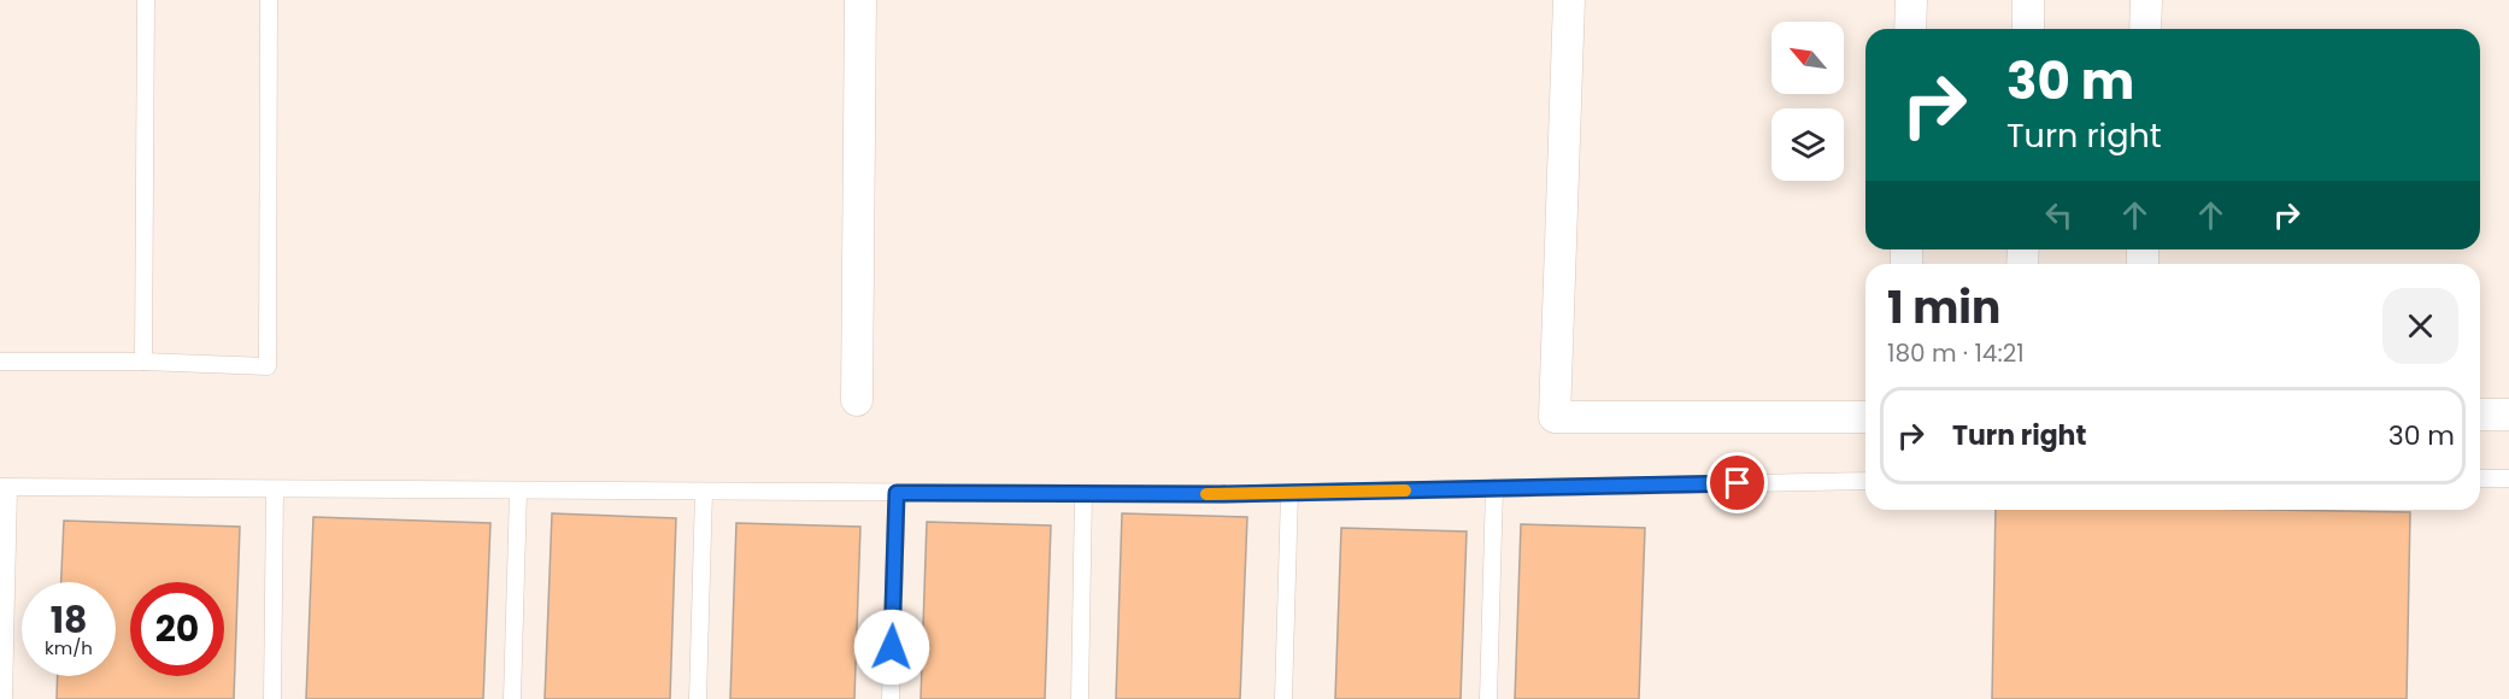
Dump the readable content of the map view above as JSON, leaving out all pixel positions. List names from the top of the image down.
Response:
{
  "north": "top left",
  "page": {
    "turn": ["30 m", "Turn right"],
    "heading": ["1 min", "180 m · 14:21"],
    "list": [
      {
        "name": "Turn right",
        "value": "30 m"
      }
    ],
    "speed": "18 km/h",
    "limit": "20"
  }
}
